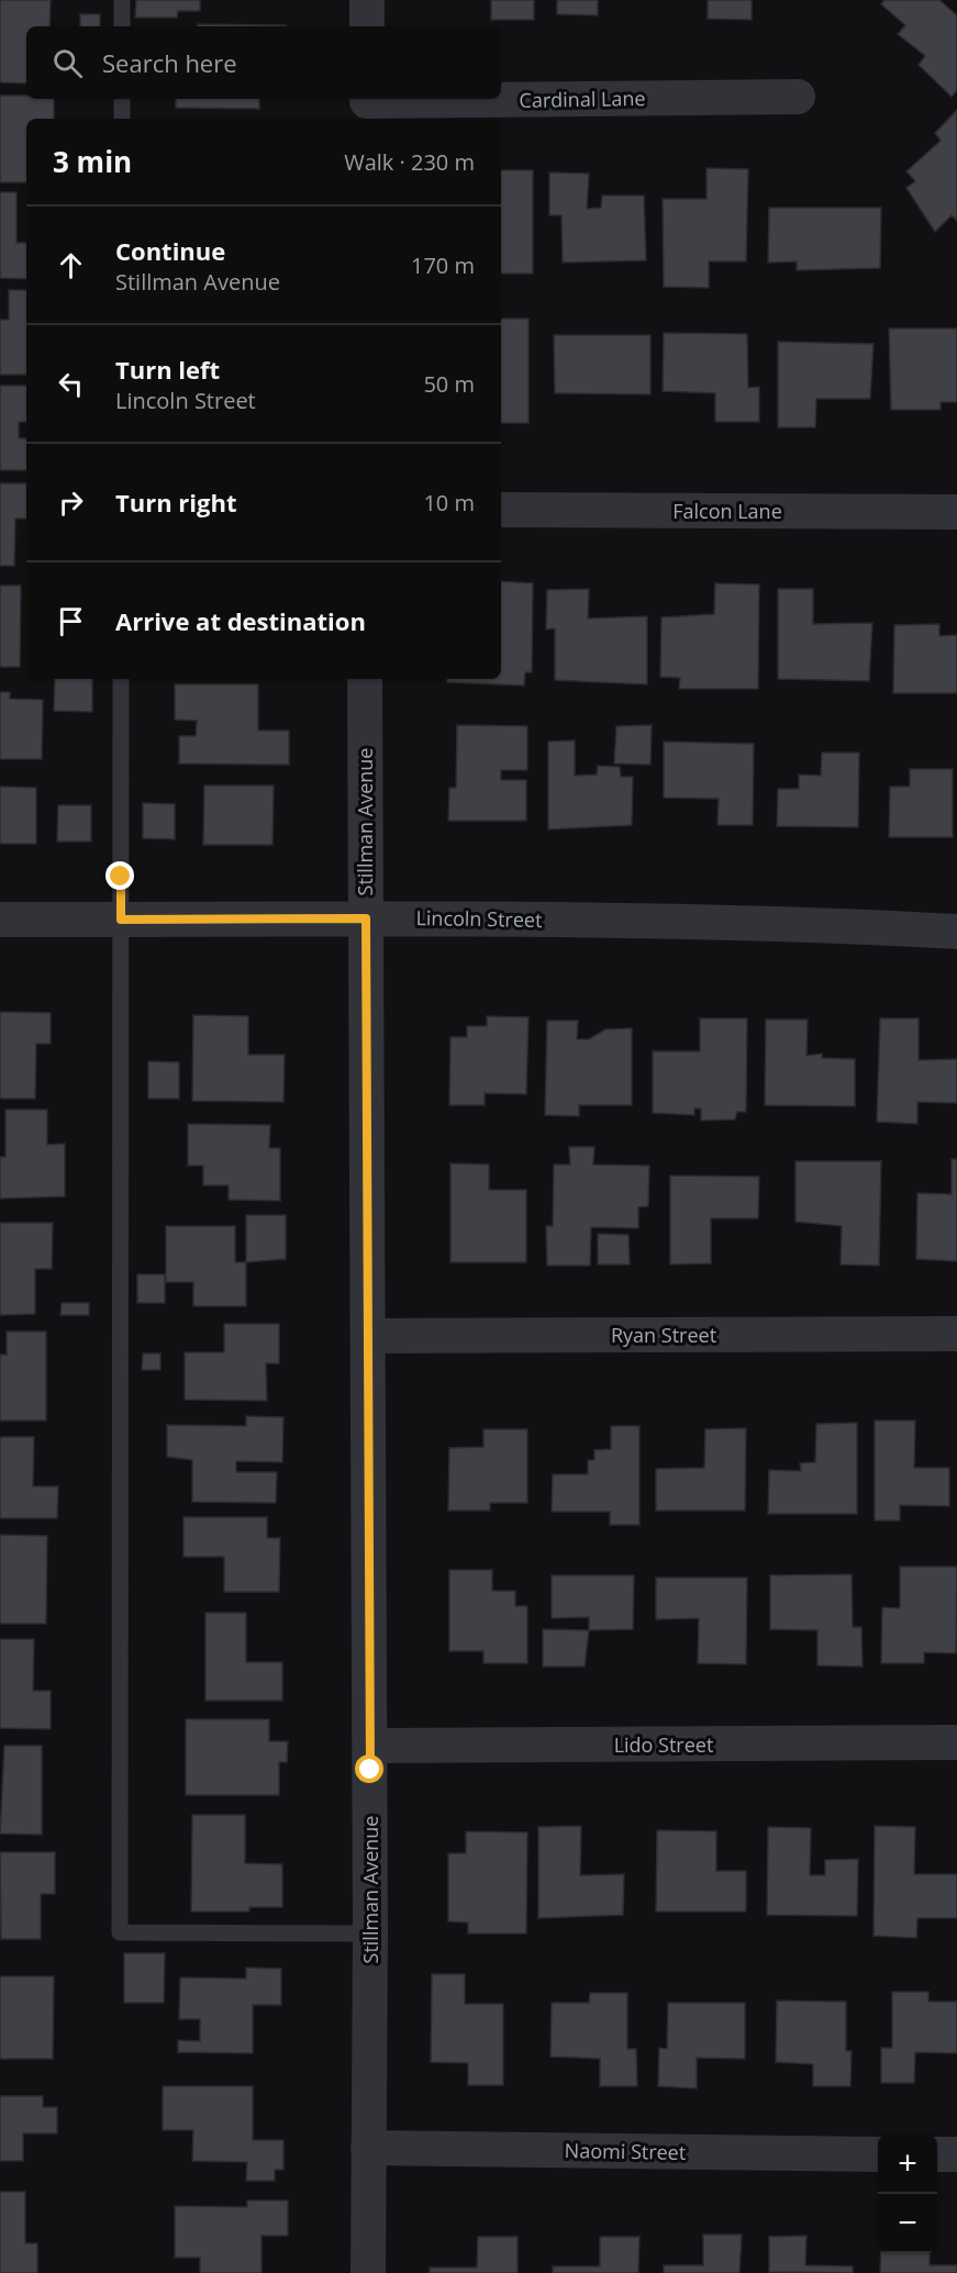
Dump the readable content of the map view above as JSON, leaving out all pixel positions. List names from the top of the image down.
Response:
{
  "streets": {
    "street": [
      "Cardinal Lane",
      "Falcon Lane",
      "Stillman Avenue",
      "Lincoln Street",
      "Ryan Street",
      "Lido Street",
      "Naomi Street"
    ]
  },
  "crossings": [
    ["Stillman Avenue", "Lincoln Street"],
    ["Stillman Avenue", "Ryan Street"],
    ["Stillman Avenue", "Lido Street"],
    ["Stillman Avenue", "Naomi Street"]
  ],
  "page": {
    "search": "Search here",
    "heading": ["3 min", "Walk · 230 m"],
    "list": [
      ["Continue", "Stillman Avenue", "170 m"],
      ["Turn left", "Lincoln Street", "50 m"],
      ["Turn right", "10 m"],
      "Arrive at destination"
    ],
    "map_buttons": ["+", "−"]
  }
}
